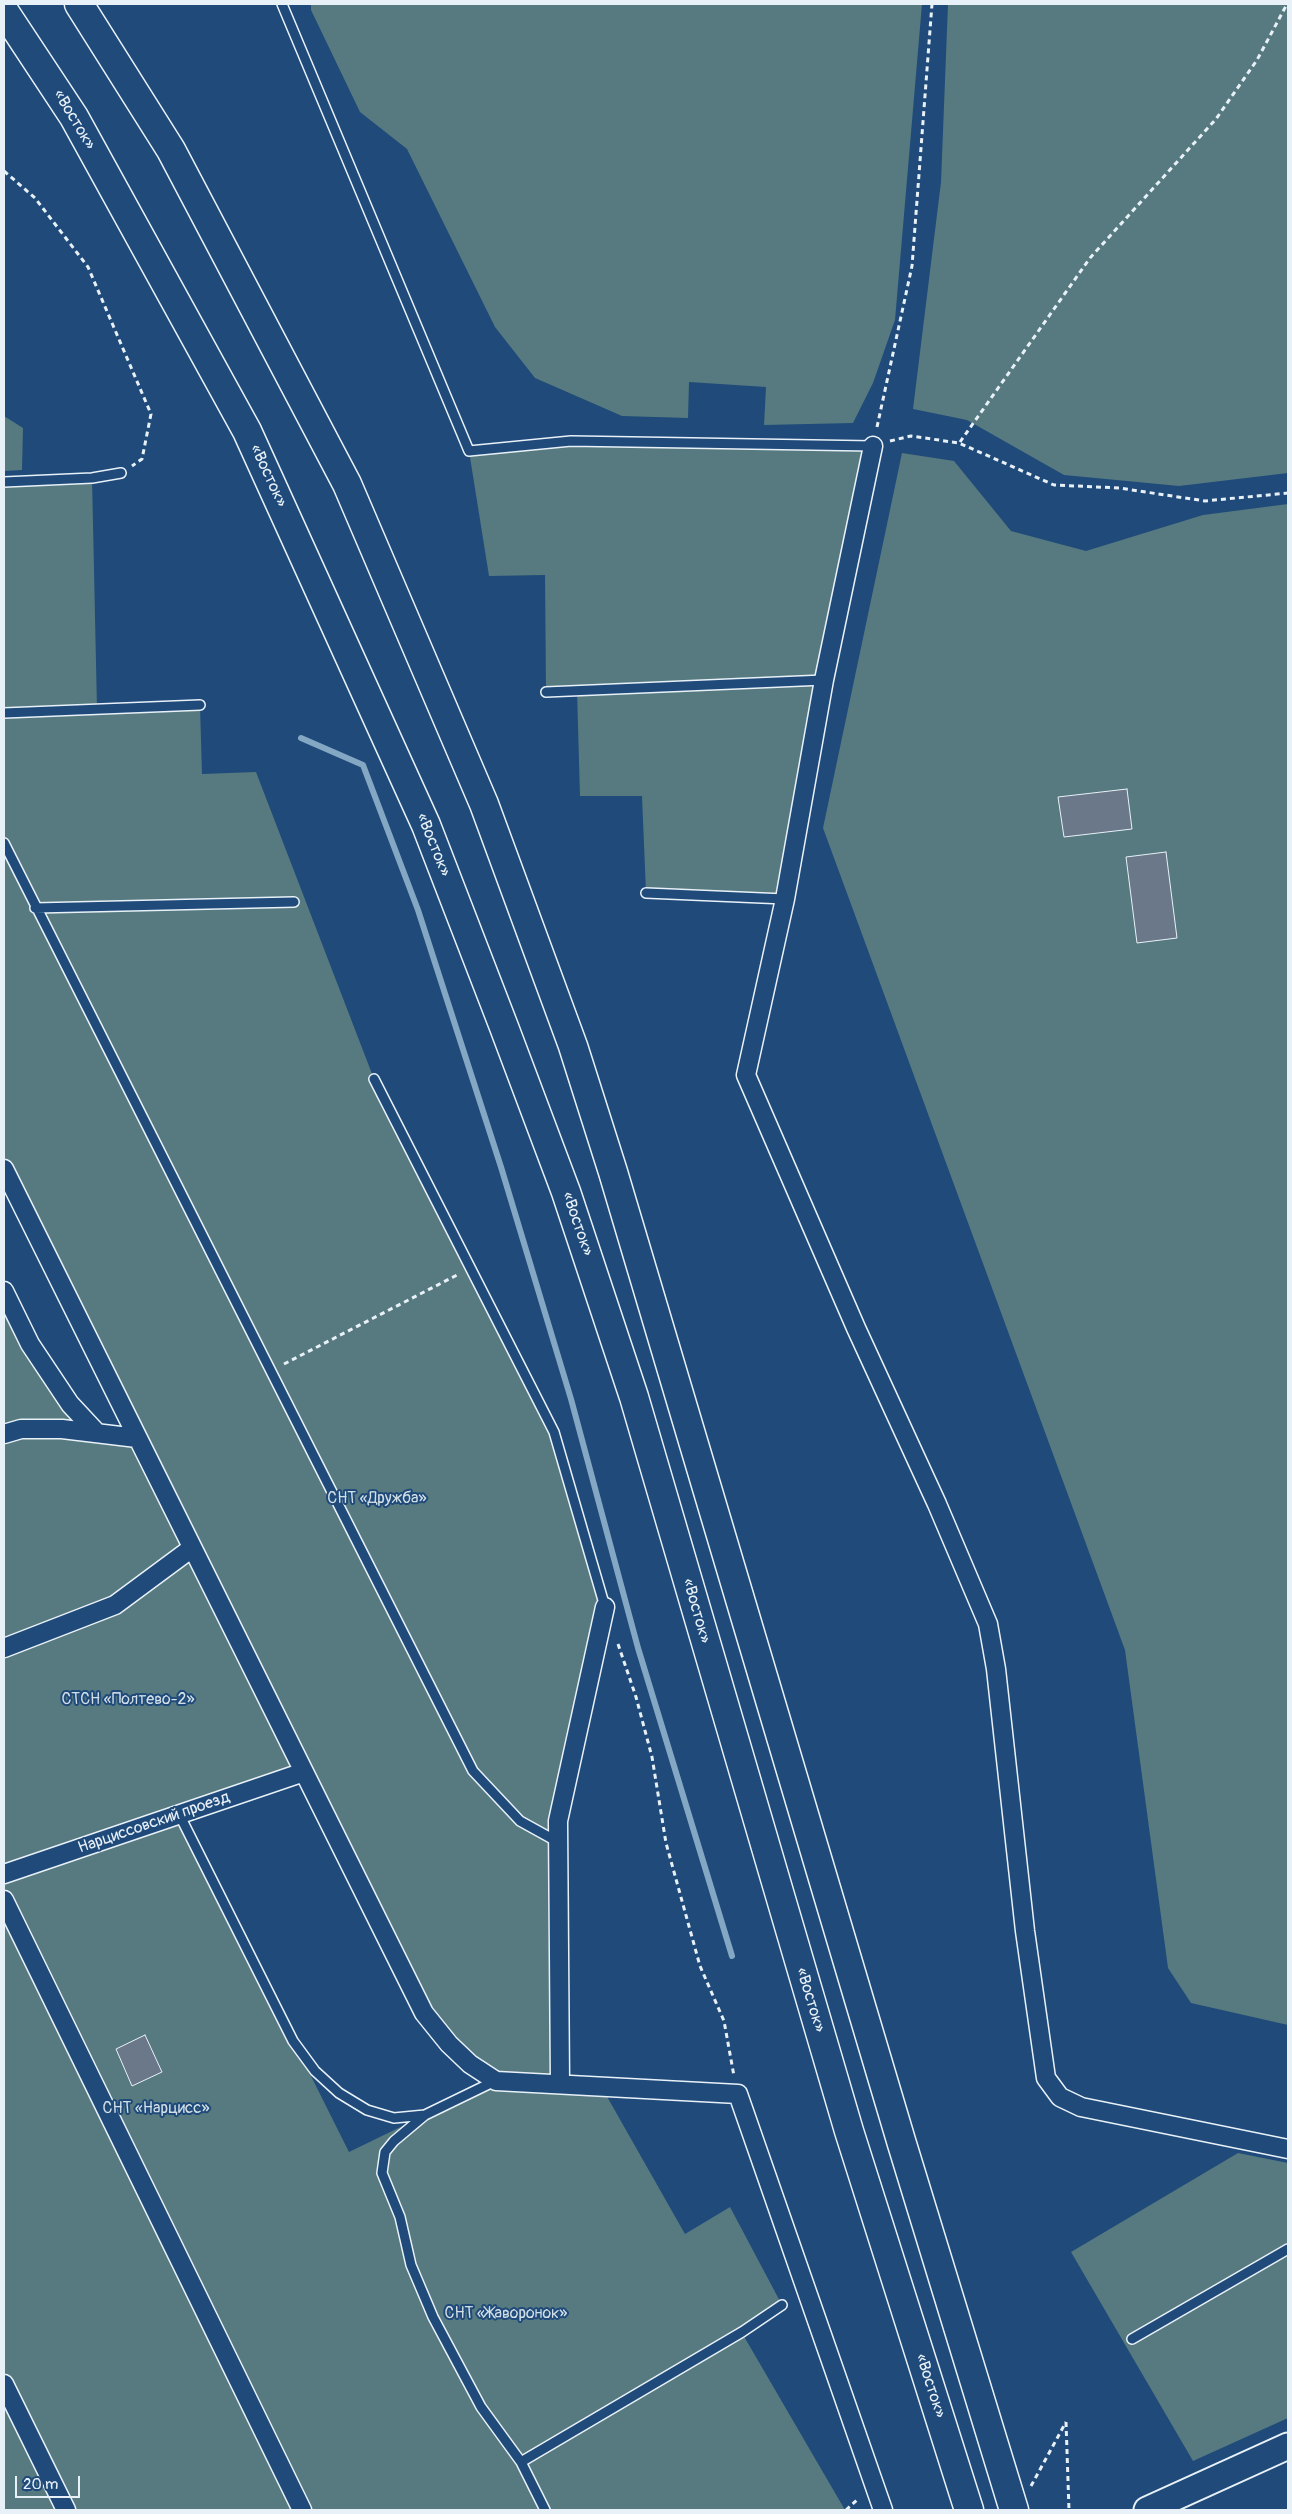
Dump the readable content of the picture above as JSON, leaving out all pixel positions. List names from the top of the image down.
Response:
{
  "streets": {
    "highway": ["«Восток»"],
    "street": ["Нарциссовский проезд"]
  },
  "parks": [
    "СНТ «Дружба»",
    "СТСН «Полтево-2»",
    "СНТ «Нарцисс»",
    "СНТ «Жаворонок»"
  ],
  "scale_bar": "20 m"
}
